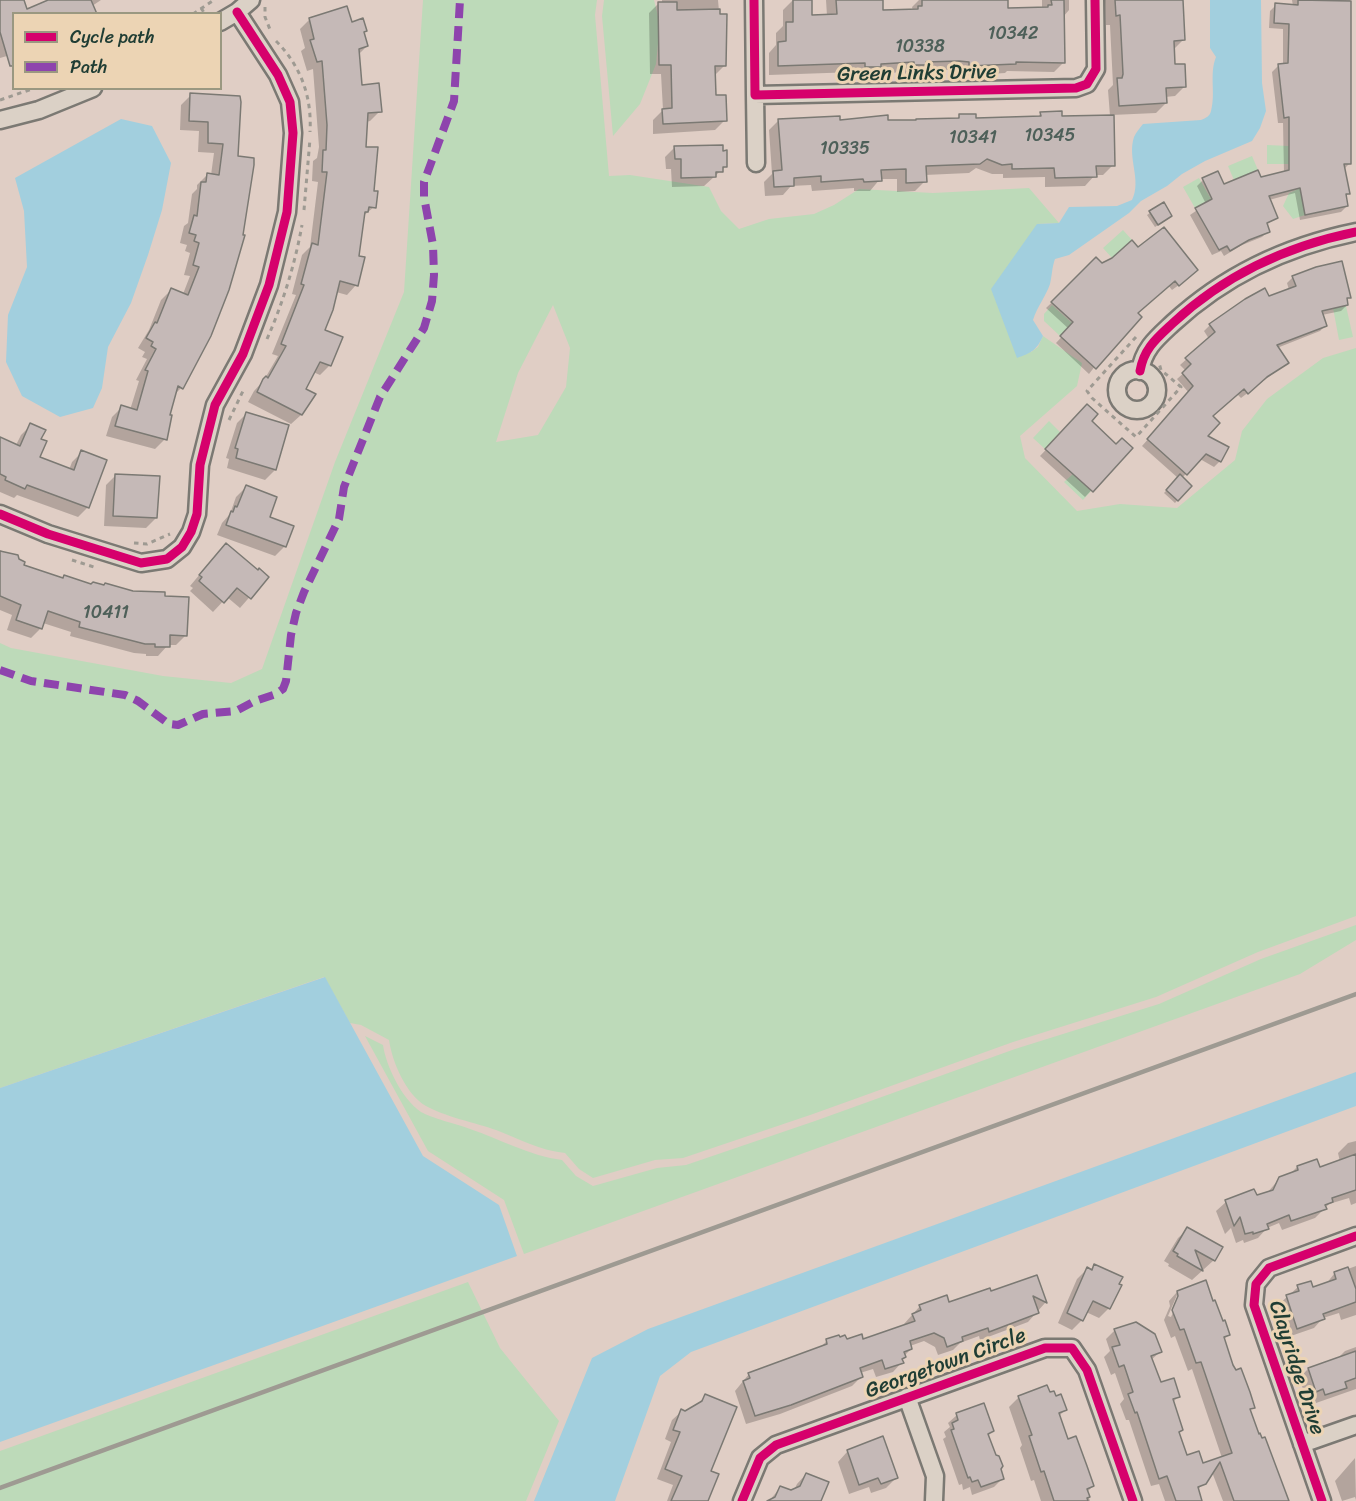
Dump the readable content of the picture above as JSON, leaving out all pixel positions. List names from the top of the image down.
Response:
{
  "streets": {
    "street": ["Green Links Drive", "Georgetown Circle", "Clayridge Drive"]
  },
  "house_numbers": [
    "10342",
    "10338",
    "10345",
    "10341",
    "10335",
    "10411"
  ],
  "legend": ["Cycle path", "Path"]
}
